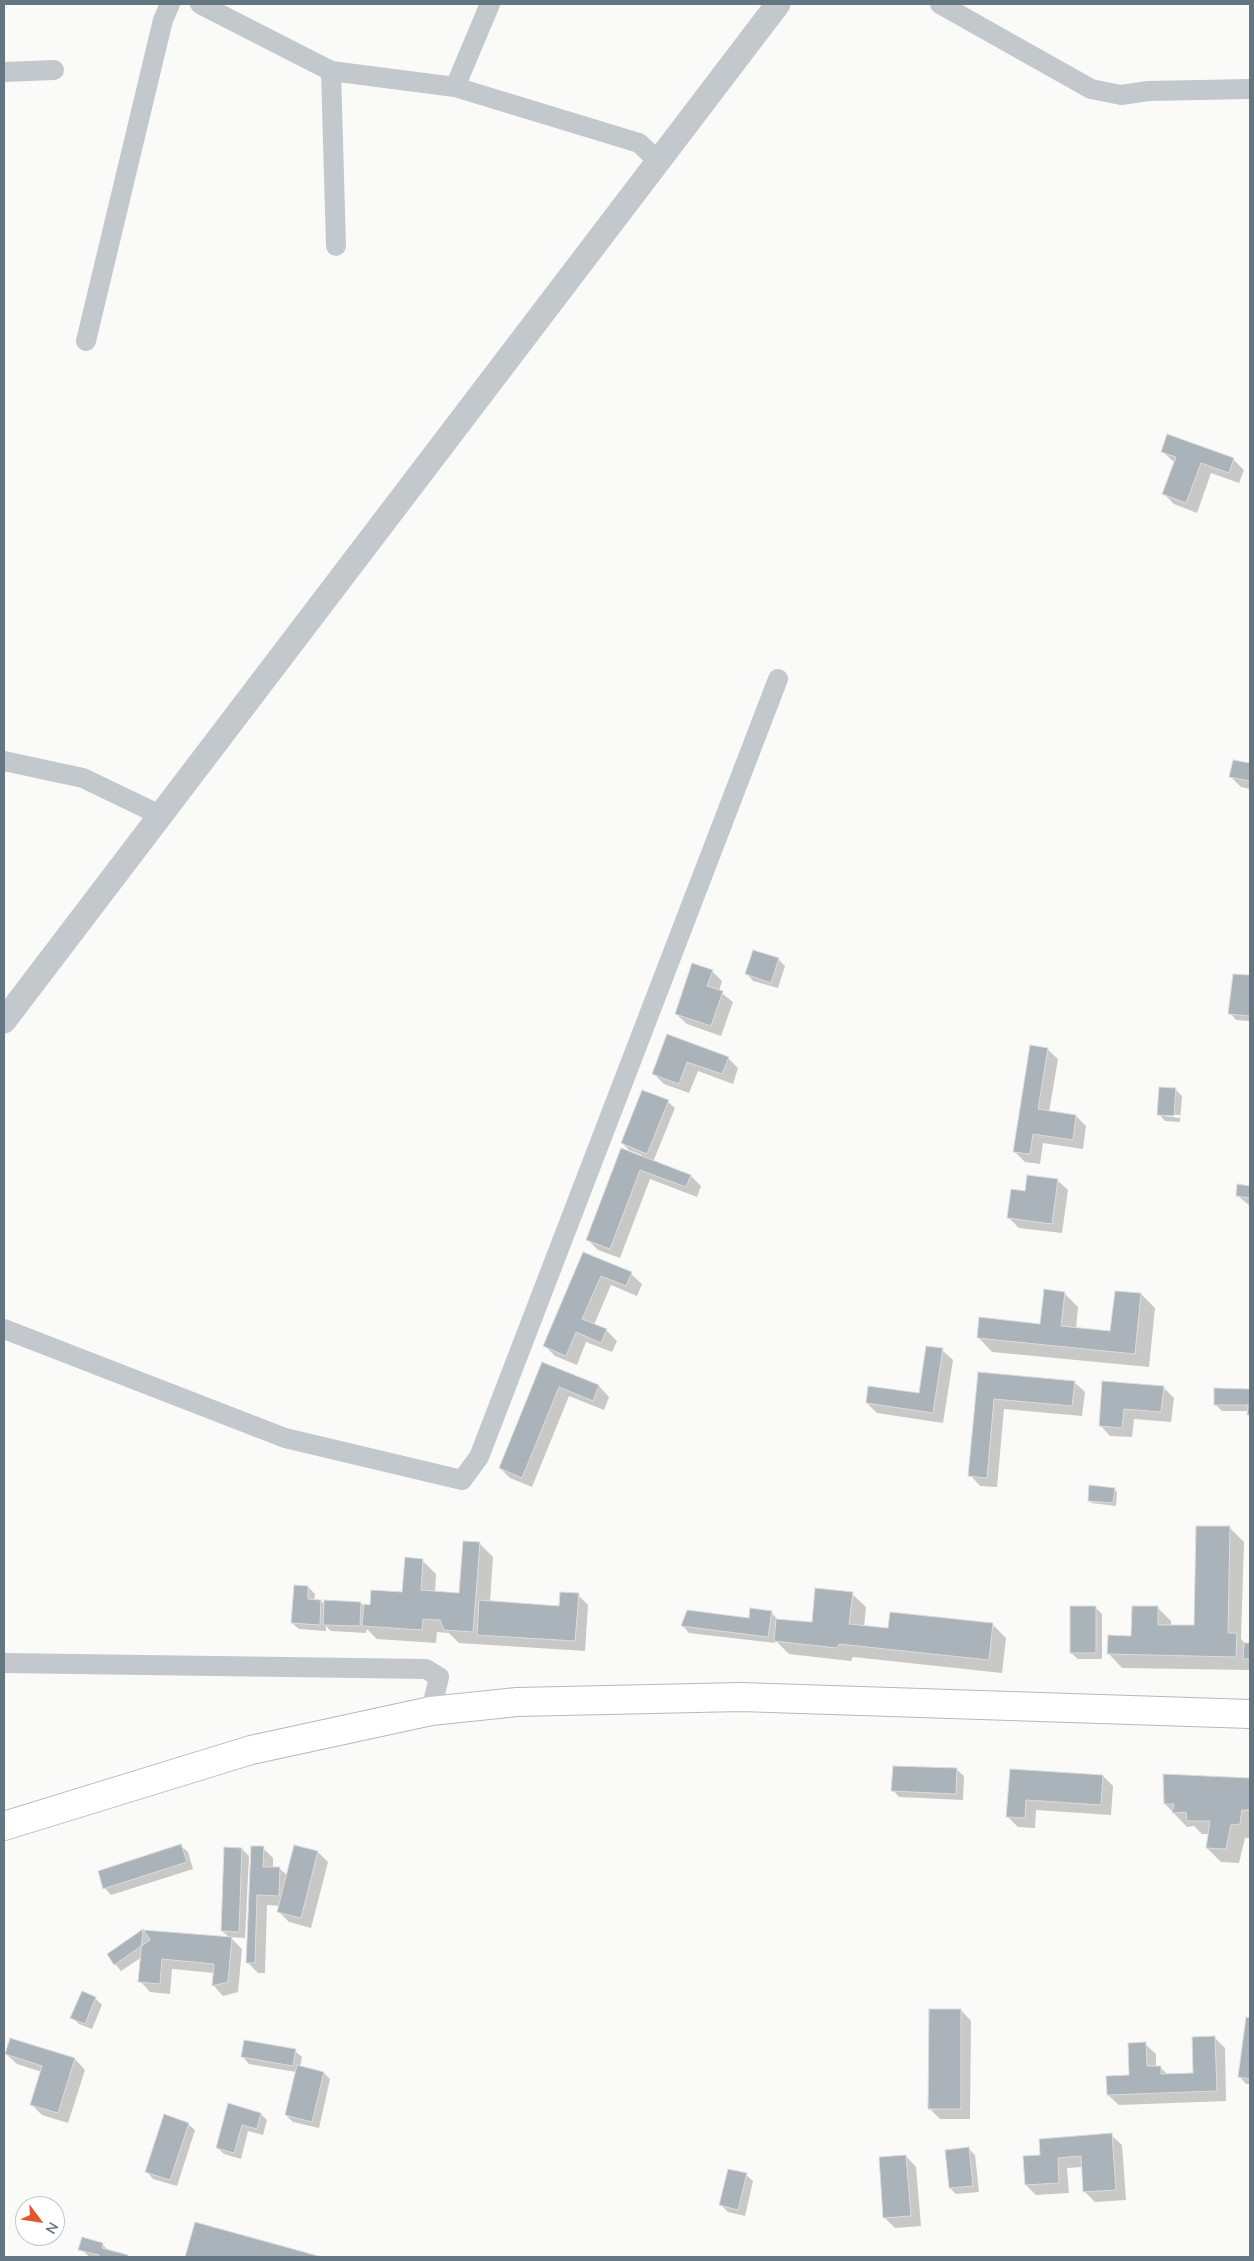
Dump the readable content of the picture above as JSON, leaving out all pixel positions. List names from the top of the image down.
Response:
{
  "north": "bottom right"
}
